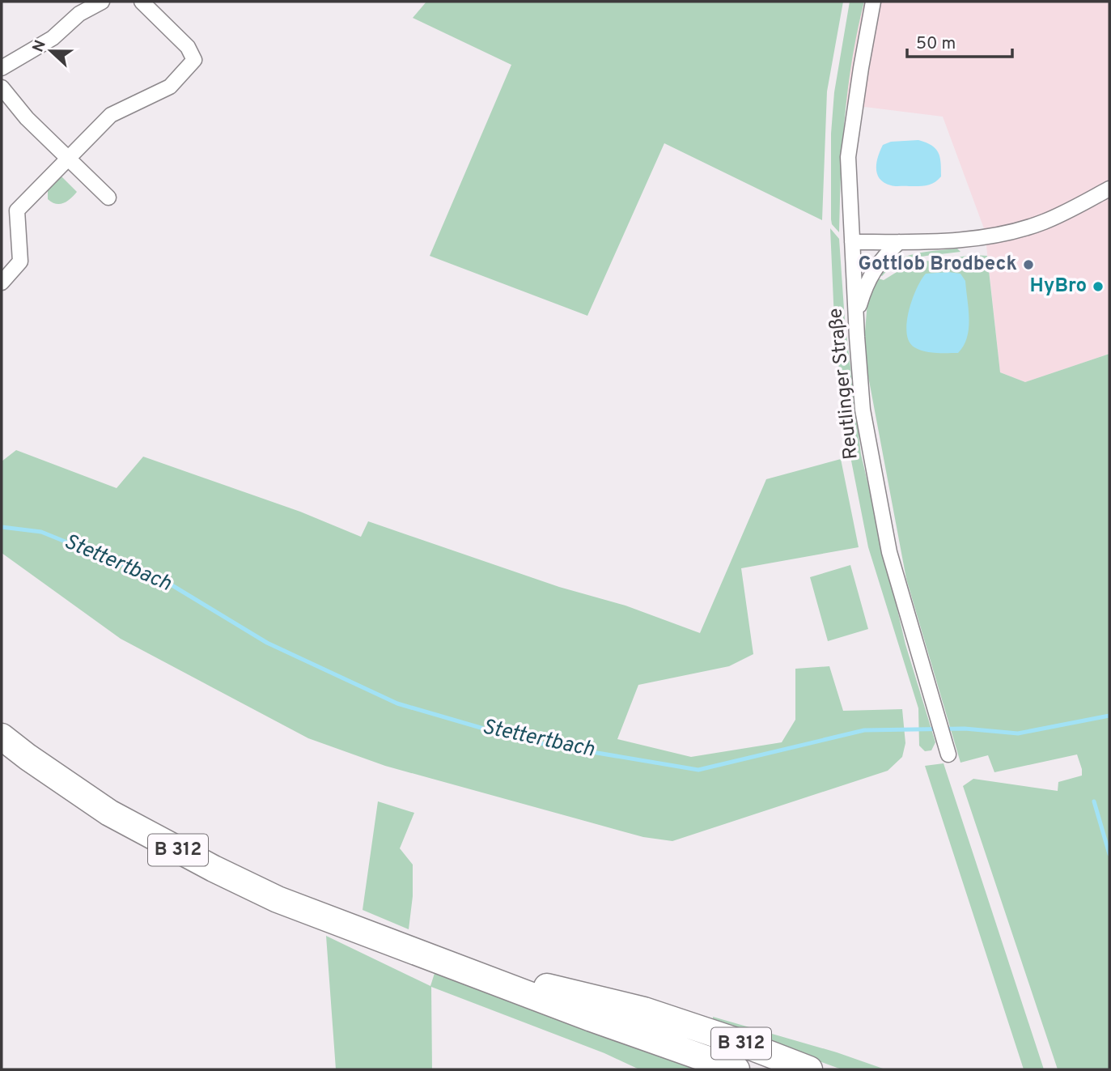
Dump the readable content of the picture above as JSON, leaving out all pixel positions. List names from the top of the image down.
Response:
{
  "streets": {
    "highway": ["B 312"],
    "street": ["Reutlinger Straße"]
  },
  "water": ["Stettertbach"],
  "places": ["Gottlob Brodbeck", "HyBro"],
  "scale_bar": "50 m",
  "north": "left"
}
